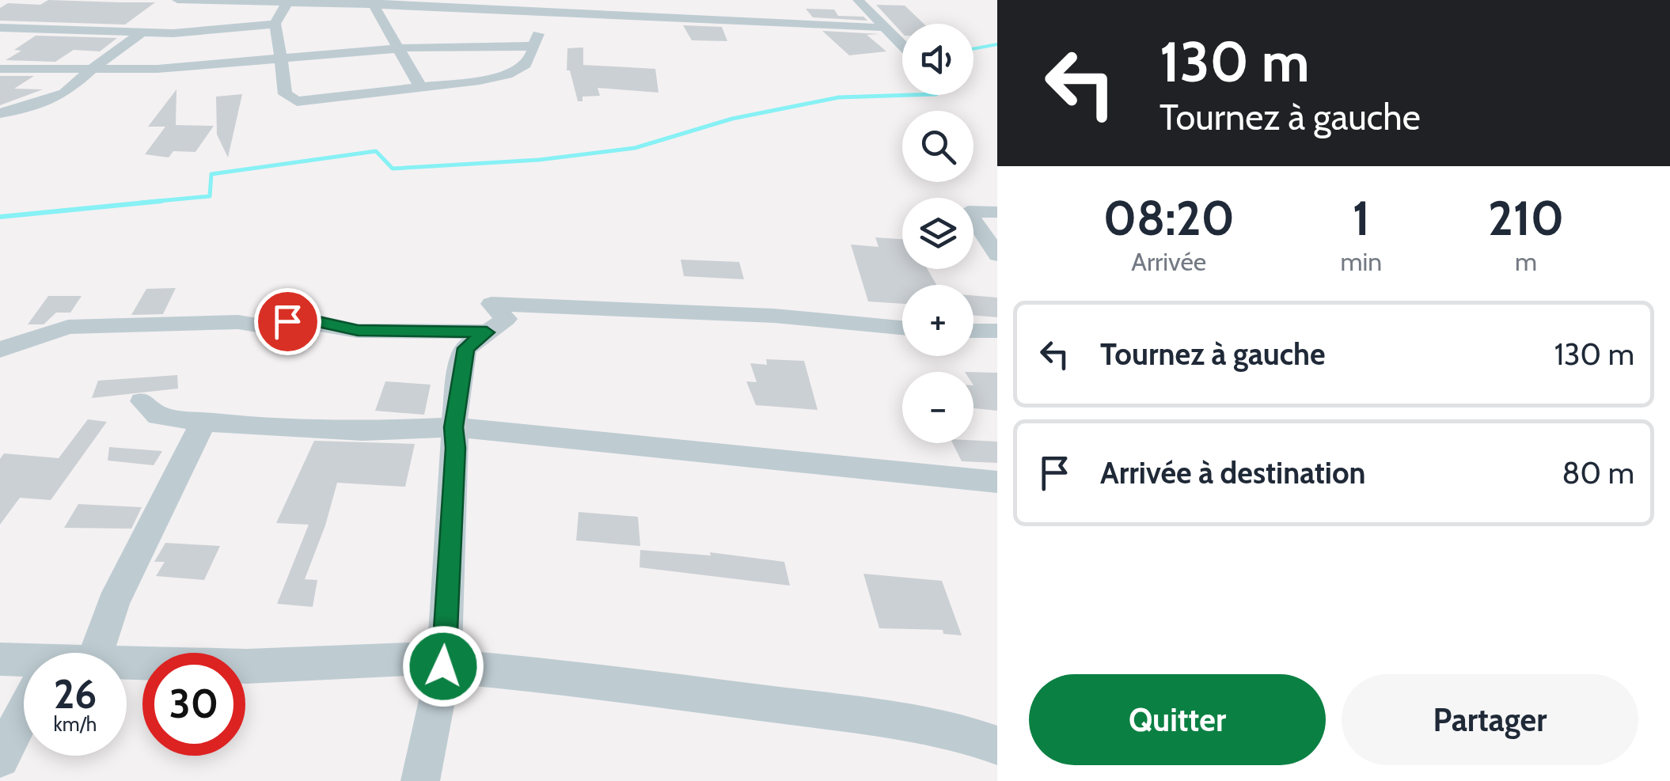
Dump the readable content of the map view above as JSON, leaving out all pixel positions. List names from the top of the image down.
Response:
{
  "page": {
    "turn": ["130 m", "Tournez à gauche"],
    "map_buttons": ["+", "−"],
    "eta": [
      "08:20",
      "Arrivée",
      "1",
      "min",
      "210",
      "m"
    ],
    "list": [
      {
        "name": "Tournez à gauche",
        "value": "130 m"
      },
      {
        "name": "Arrivée à destination",
        "value": "80 m"
      }
    ],
    "speed": "26 km/h",
    "limit": "30",
    "buttons": ["Quitter", "Partager"]
  }
}
